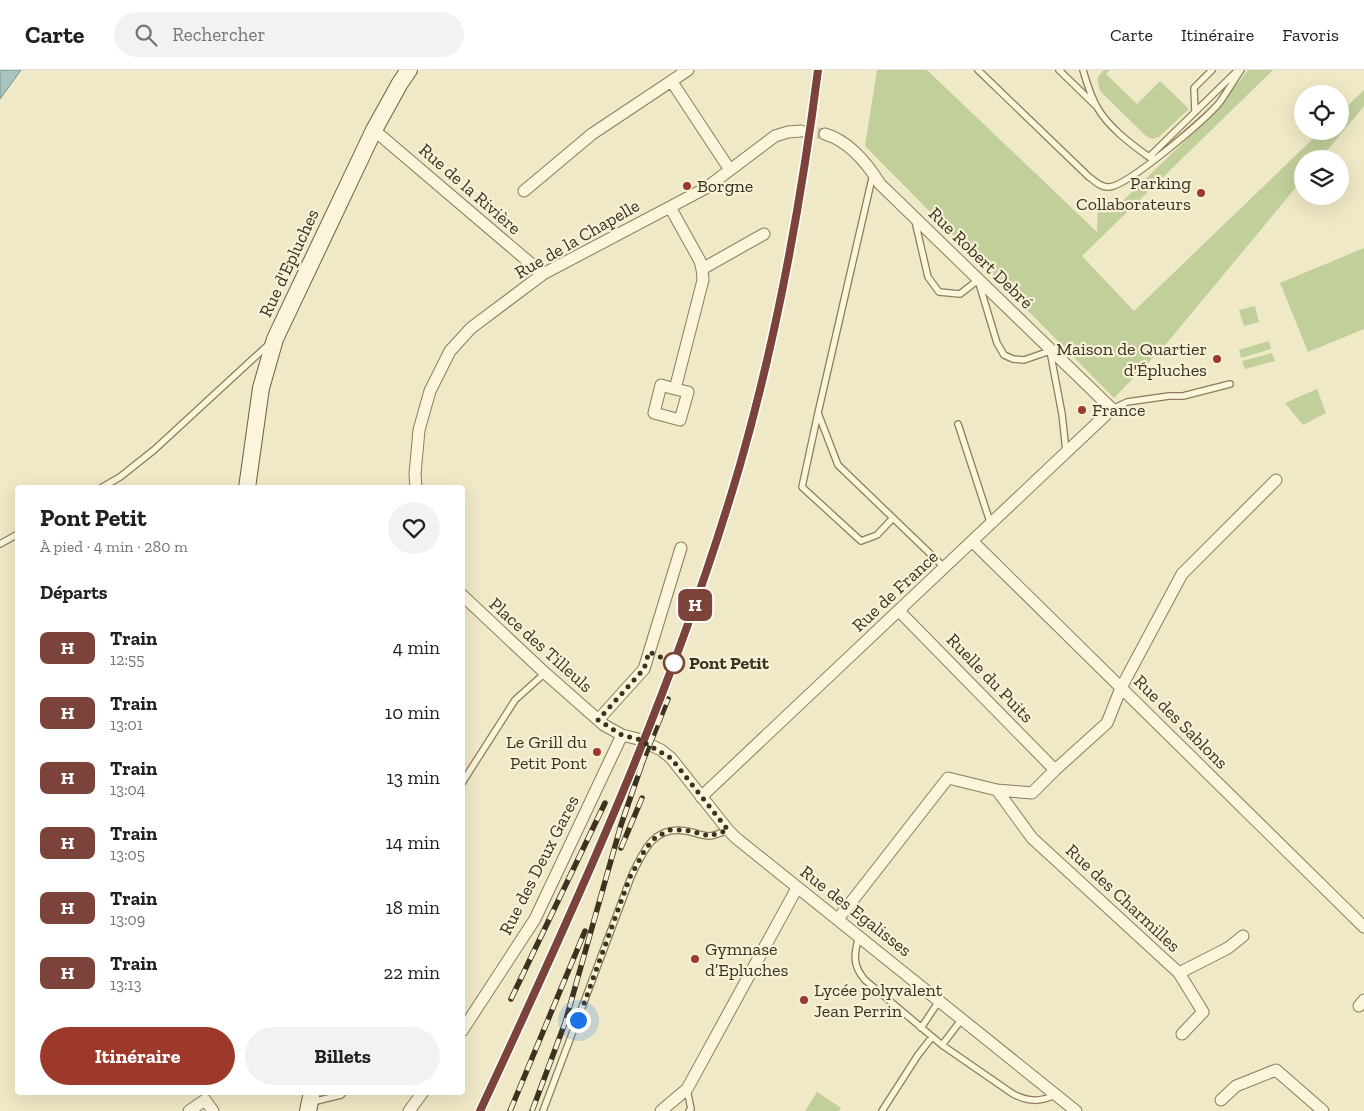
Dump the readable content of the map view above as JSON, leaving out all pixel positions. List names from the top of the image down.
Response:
{
  "streets": {
    "street": [
      "Rue de la Rivière",
      "Rue de la Chapelle",
      "Rue Robert Debré",
      "Rue d'Epluches",
      "Rue de France",
      "Place des Tilleuls",
      "Ruelle du Puits",
      "Rue des Sablons",
      "Rue des Deux Gares",
      "Rue des Charmilles",
      "Rue des Egalisses"
    ]
  },
  "crossings": [
    ["Rue de la Rivière", "Rue de la Chapelle"],
    ["Rue de la Rivière", "Rue d'Epluches"],
    ["Rue Robert Debré", "Rue de France"],
    ["Rue de France", "Ruelle du Puits"],
    ["Rue de France", "Rue des Sablons"],
    ["Rue de France", "Rue des Egalisses"],
    ["Place des Tilleuls", "Rue des Deux Gares"],
    ["Place des Tilleuls", "Rue des Egalisses"],
    ["Rue des Deux Gares", "Rue des Egalisses"]
  ],
  "places": [
    "Borgne",
    "Parking Collaborateurs",
    "Maison de Quartier d'Épluches",
    "France",
    "Pont Petit",
    "Le Grill du Petit Pont",
    "Gymnase d’Epluches",
    "Lycée polyvalent Jean Perrin"
  ],
  "page": {
    "header": "Carte",
    "search": "Rechercher",
    "nav": ["Carte", "Itinéraire", "Favoris"],
    "on_map": "H",
    "heading": [
      ["Pont Petit", "À pied · 4 min · 280 m"],
      "Départs"
    ],
    "list": [
      {
        "mark": "H",
        "name": "Train",
        "note": "12:55",
        "value": "4 min"
      },
      {
        "mark": "H",
        "name": "Train",
        "note": "13:01",
        "value": "10 min"
      },
      {
        "mark": "H",
        "name": "Train",
        "note": "13:04",
        "value": "13 min"
      },
      {
        "mark": "H",
        "name": "Train",
        "note": "13:05",
        "value": "14 min"
      },
      {
        "mark": "H",
        "name": "Train",
        "note": "13:09",
        "value": "18 min"
      },
      {
        "mark": "H",
        "name": "Train",
        "note": "13:13",
        "value": "22 min"
      }
    ],
    "buttons": ["Itinéraire", "Billets"]
  }
}
